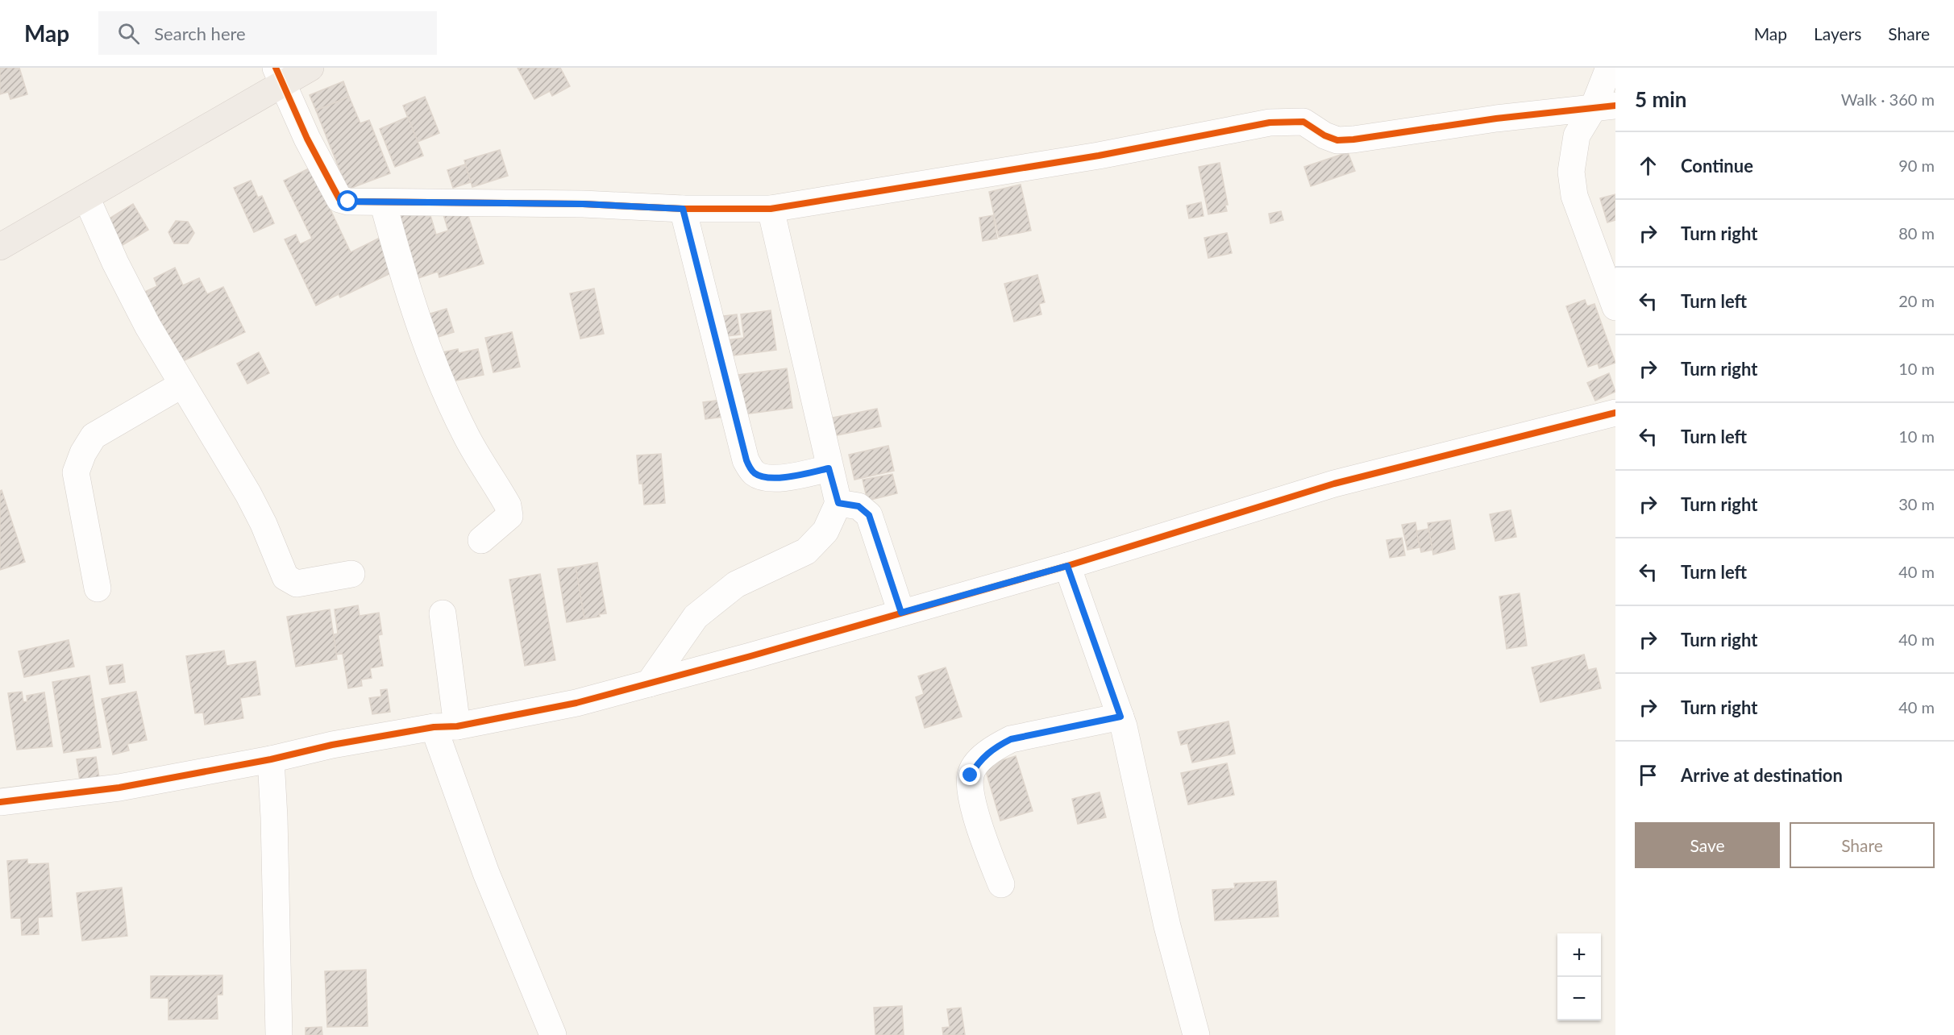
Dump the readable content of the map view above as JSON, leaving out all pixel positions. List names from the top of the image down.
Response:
{
  "page": {
    "header": "Map",
    "search": "Search here",
    "nav": ["Map", "Layers", "Share"],
    "heading": ["5 min", "Walk · 360 m"],
    "list": [
      ["Continue", "90 m"],
      ["Turn right", "80 m"],
      ["Turn left", "20 m"],
      ["Turn right", "10 m"],
      ["Turn left", "10 m"],
      ["Turn right", "30 m"],
      ["Turn left", "40 m"],
      ["Turn right", "40 m"],
      ["Turn right", "40 m"],
      "Arrive at destination"
    ],
    "buttons": ["Save", "Share"],
    "map_buttons": ["+", "−"]
  }
}
